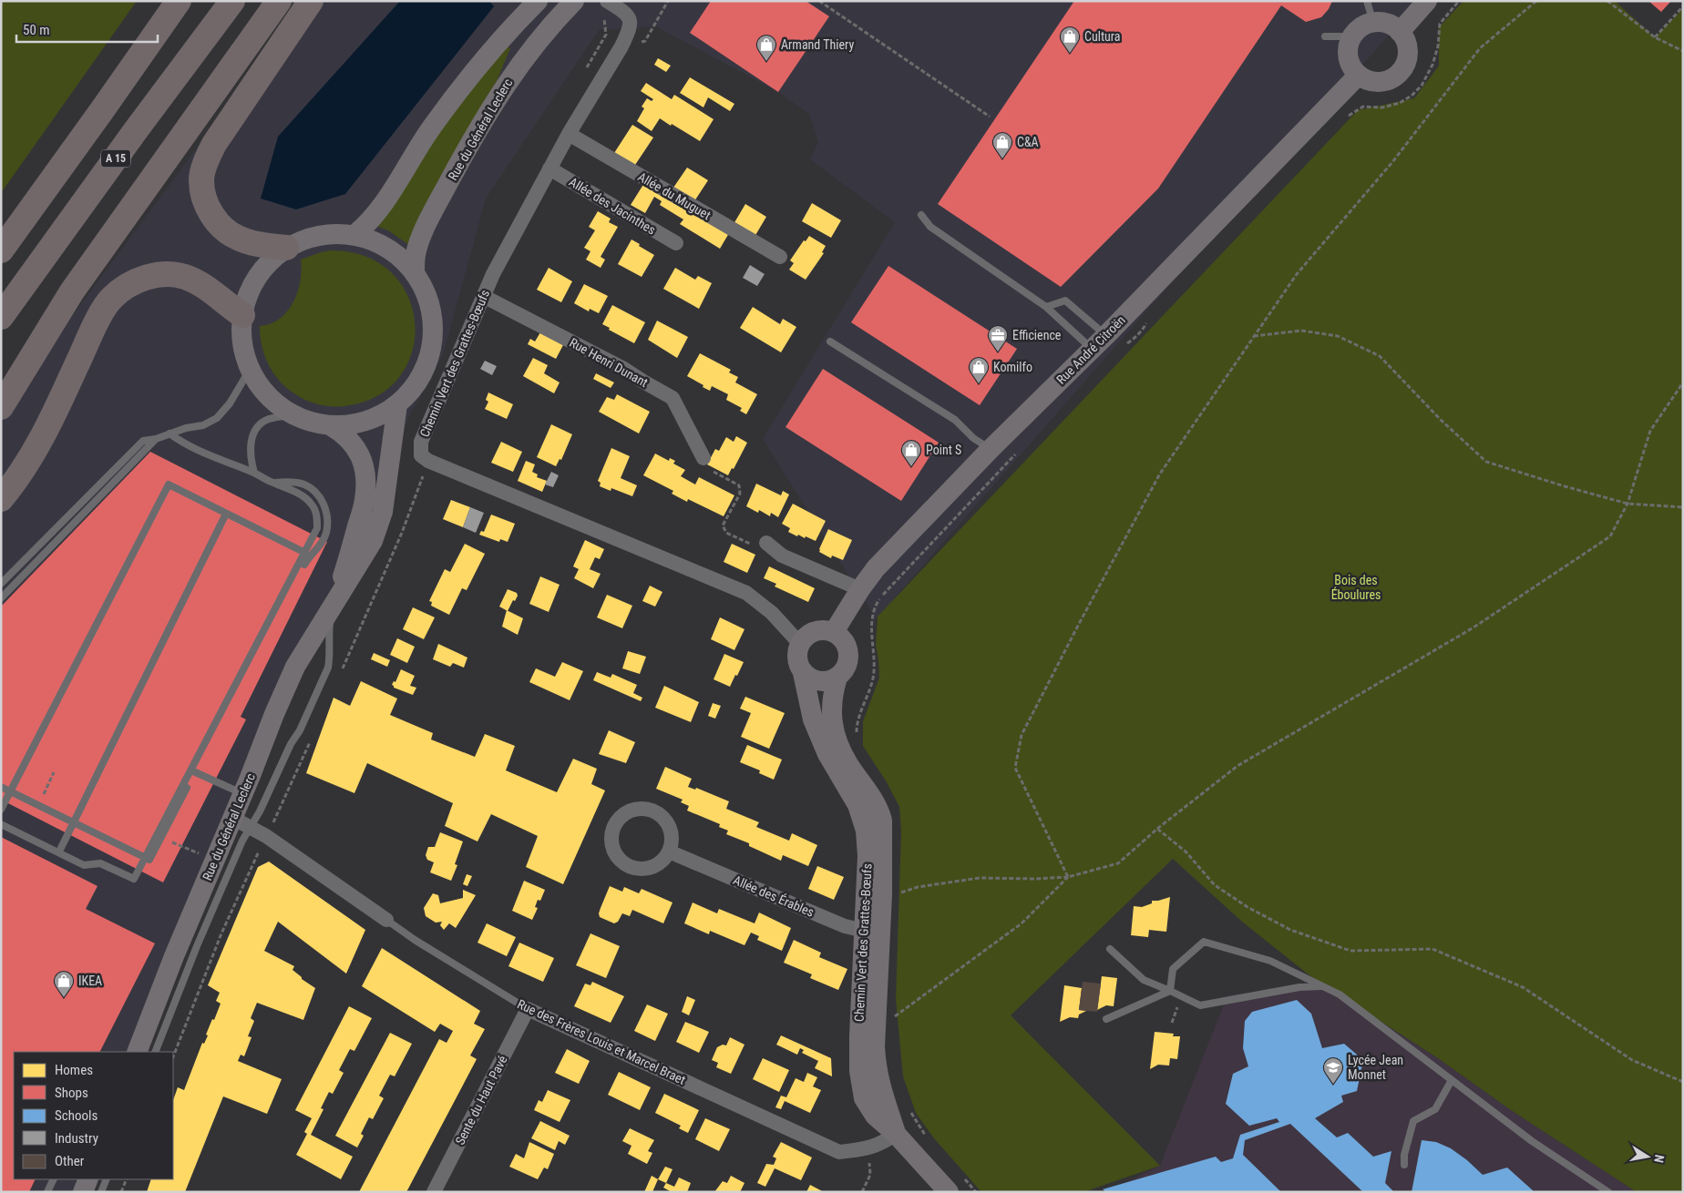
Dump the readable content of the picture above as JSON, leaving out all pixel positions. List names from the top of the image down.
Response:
{
  "streets": {
    "highway": ["A 15"],
    "main road": ["Rue du Général Leclerc", "Rue André Citroën", "Chemin Vert des Grattes-Bœufs"],
    "street": [
      "Allée du Muguet",
      "Allée des Jacinthes",
      "Rue Henri Dunant",
      "Allée des Érables",
      "Rue des Frères Louis et Marcel Braet",
      "Sente du Haut Pavé"
    ]
  },
  "crossings": [
    ["Rue du Général Leclerc", "Rue des Frères Louis et Marcel Braet"],
    ["Allée du Muguet", "Chemin Vert des Grattes-Bœufs"],
    ["Allée des Jacinthes", "Chemin Vert des Grattes-Bœufs"],
    ["Rue André Citroën", "Chemin Vert des Grattes-Bœufs"],
    ["Rue Henri Dunant", "Chemin Vert des Grattes-Bœufs"],
    ["Chemin Vert des Grattes-Bœufs", "Allée des Érables"],
    ["Chemin Vert des Grattes-Bœufs", "Rue des Frères Louis et Marcel Braet"],
    ["Rue des Frères Louis et Marcel Braet", "Sente du Haut Pavé"]
  ],
  "parks": ["Bois des Éboulures"],
  "places": {
    "shop": [
      "Cultura",
      "Armand Thiery",
      "C&A",
      "Komilfo",
      "Point S",
      "IKEA"
    ],
    "office": ["Efficience"],
    "school or university": ["Lycée Jean Monnet"]
  },
  "legend": [
    "Homes",
    "Shops",
    "Schools",
    "Industry",
    "Other"
  ],
  "scale_bar": "50 m",
  "north": "right"
}
